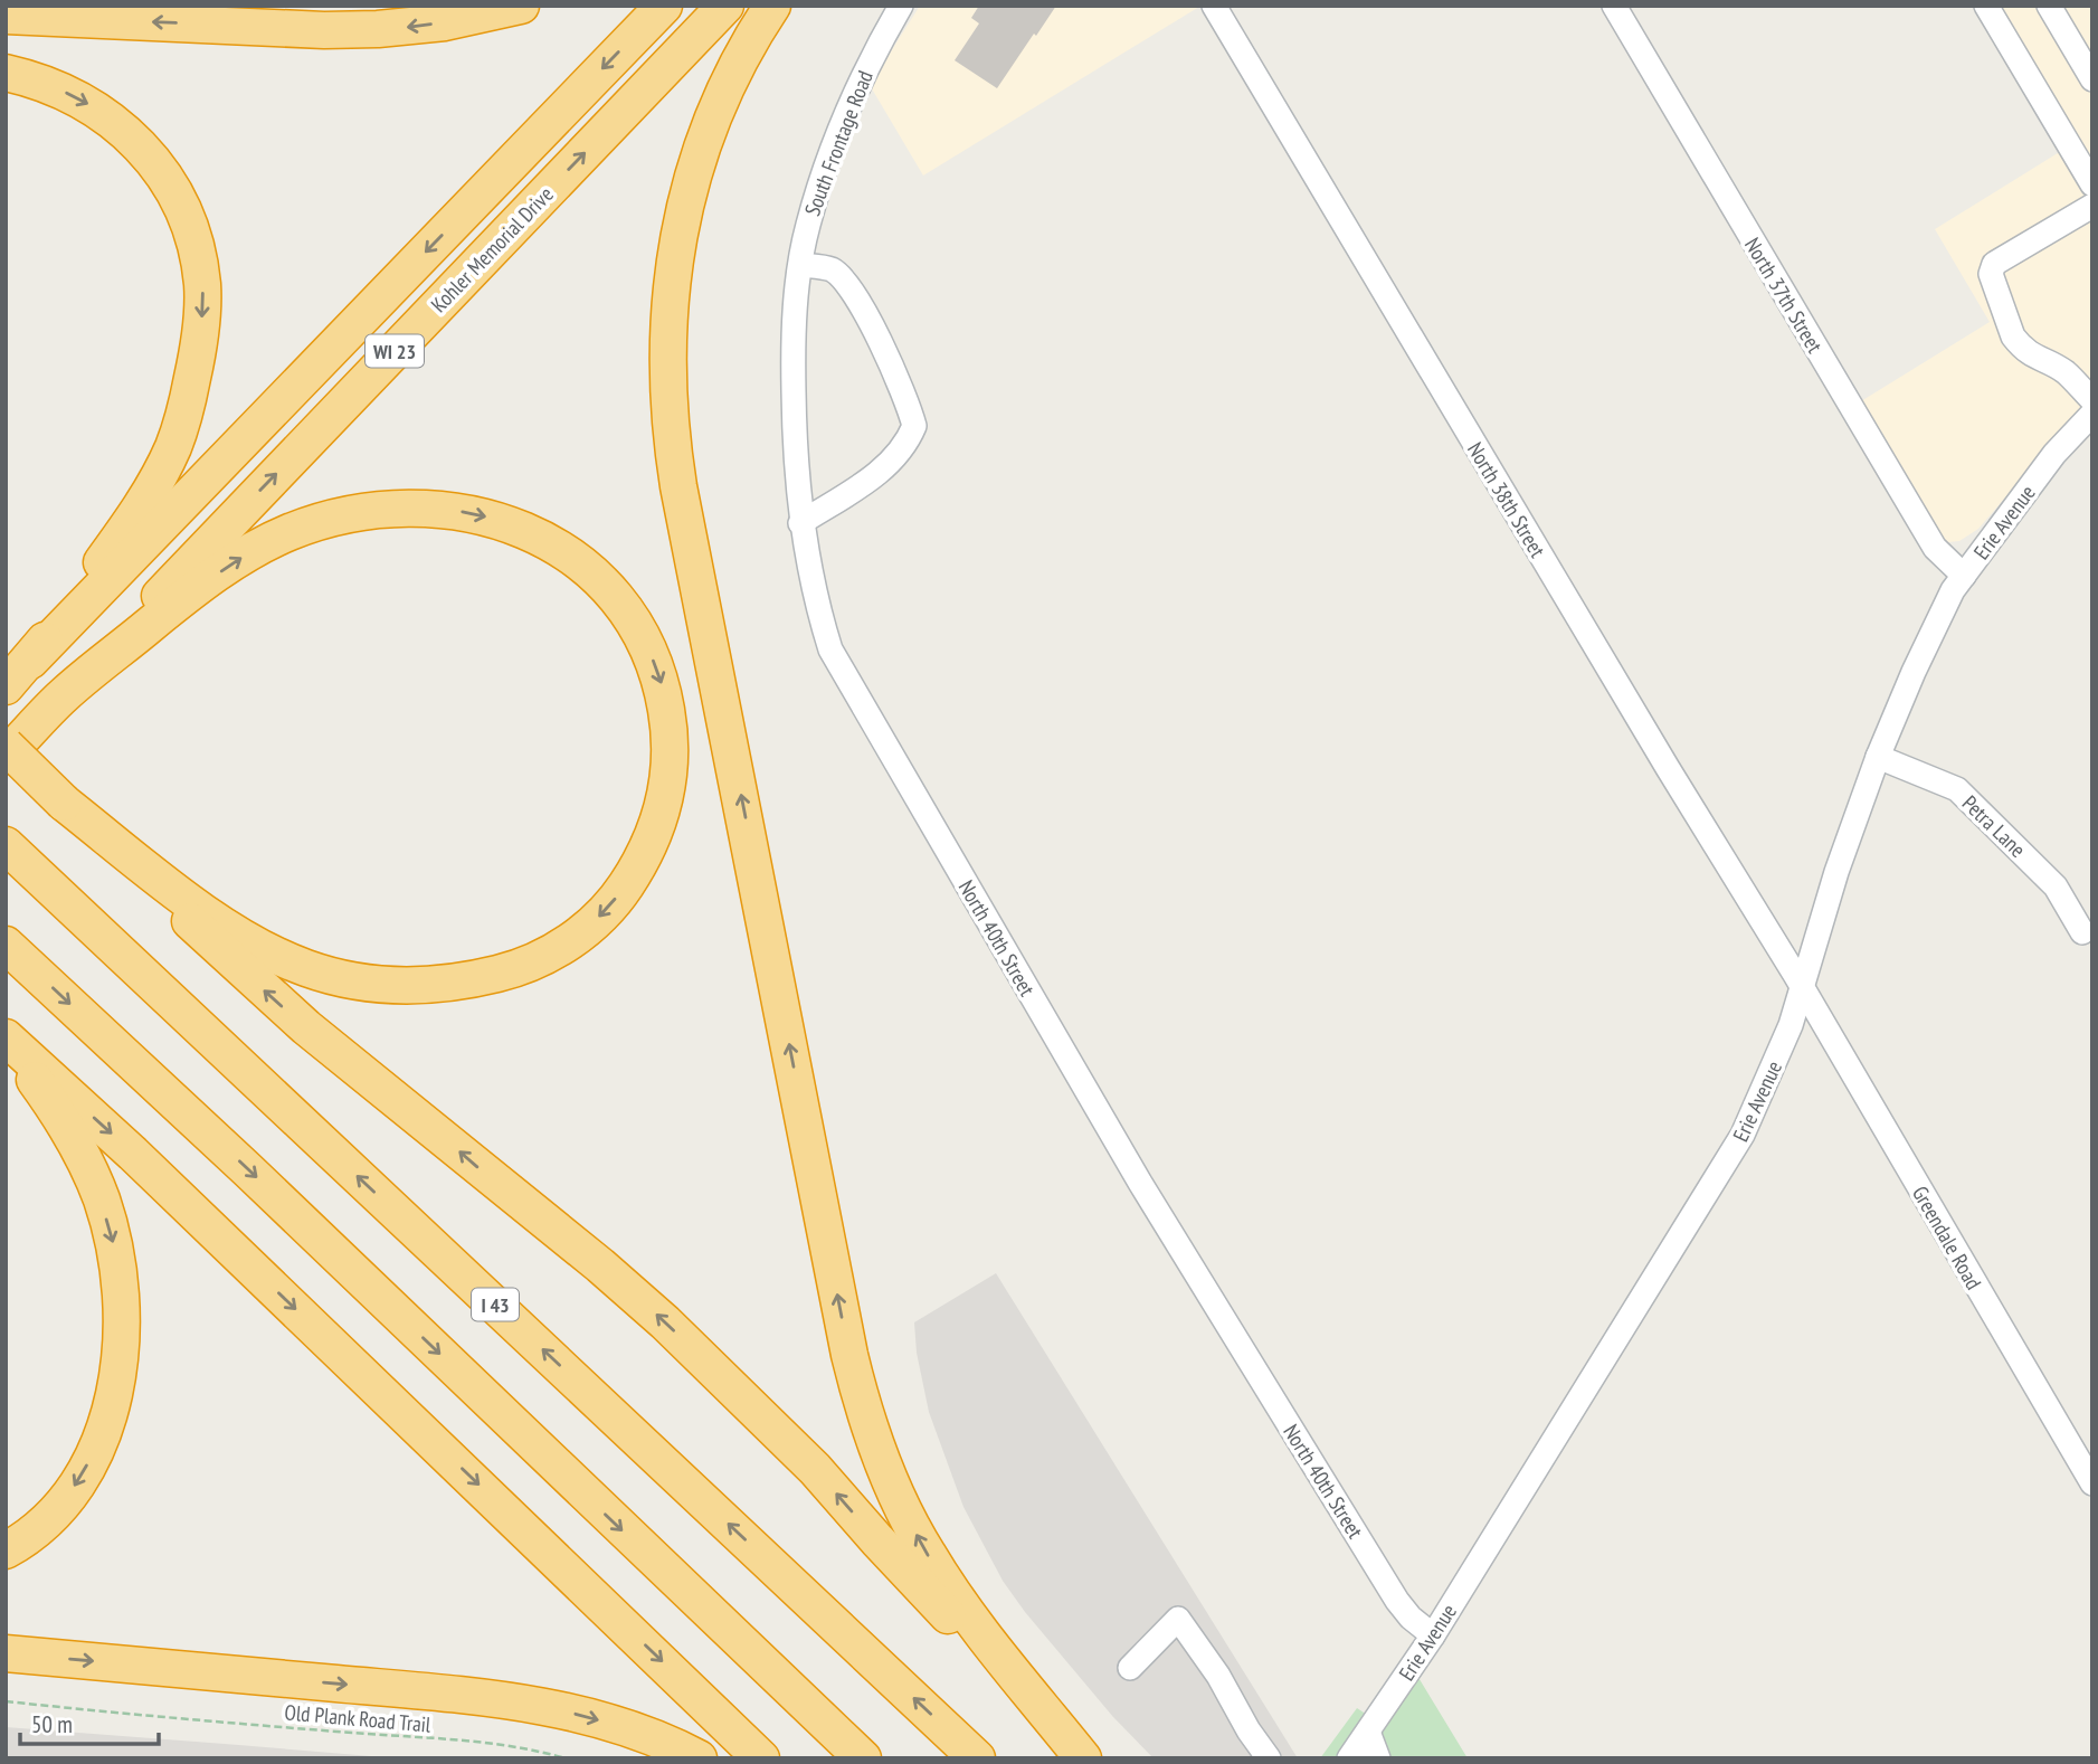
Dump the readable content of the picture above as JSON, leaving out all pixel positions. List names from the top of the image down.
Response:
{
  "streets": {
    "highway": ["Kohler Memorial Drive", "WI 23", "I 43"],
    "street": [
      "South Frontage Road",
      "North 37th Street",
      "North 38th Street",
      "Erie Avenue",
      "Petra Lane",
      "North 40th Street",
      "Greendale Road"
    ],
    "path": ["Old Plank Road Trail"]
  },
  "crossings": [
    ["South Frontage Road", "North 40th Street"],
    ["Kohler Memorial Drive", "WI 23"],
    ["North 37th Street", "Erie Avenue"],
    ["North 38th Street", "Erie Avenue"],
    ["North 38th Street", "Greendale Road"],
    ["Erie Avenue", "Petra Lane"],
    ["Erie Avenue", "North 40th Street"],
    ["Erie Avenue", "Greendale Road"]
  ],
  "scale_bar": "50 m"
}
